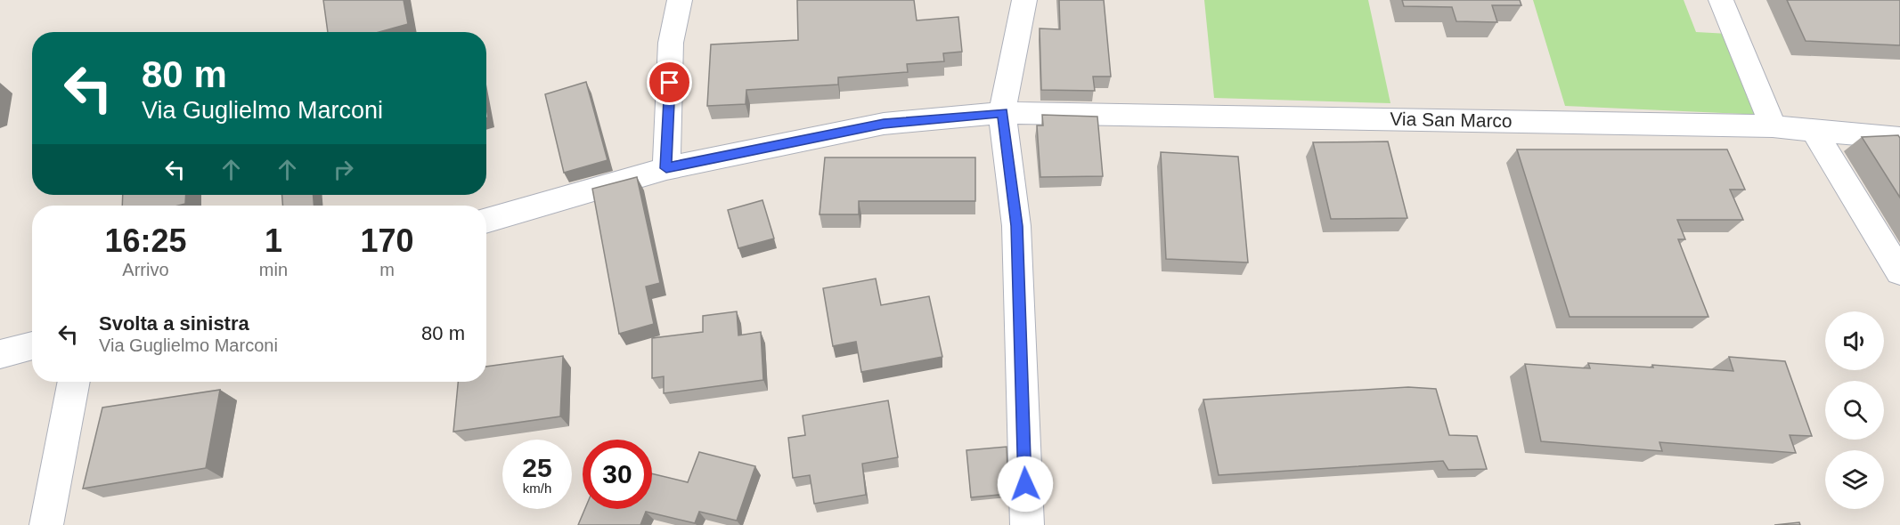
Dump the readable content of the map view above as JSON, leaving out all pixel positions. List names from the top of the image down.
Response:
{
  "streets": {
    "street": ["Via San Marco"]
  },
  "page": {
    "turn": ["80 m", "Via Guglielmo Marconi"],
    "eta": [
      "16:25",
      "Arrivo",
      "1",
      "min",
      "170",
      "m"
    ],
    "list": [
      {
        "name": "Svolta a sinistra",
        "note": "Via Guglielmo Marconi",
        "value": "80 m"
      }
    ],
    "speed": "25 km/h",
    "limit": "30"
  }
}
